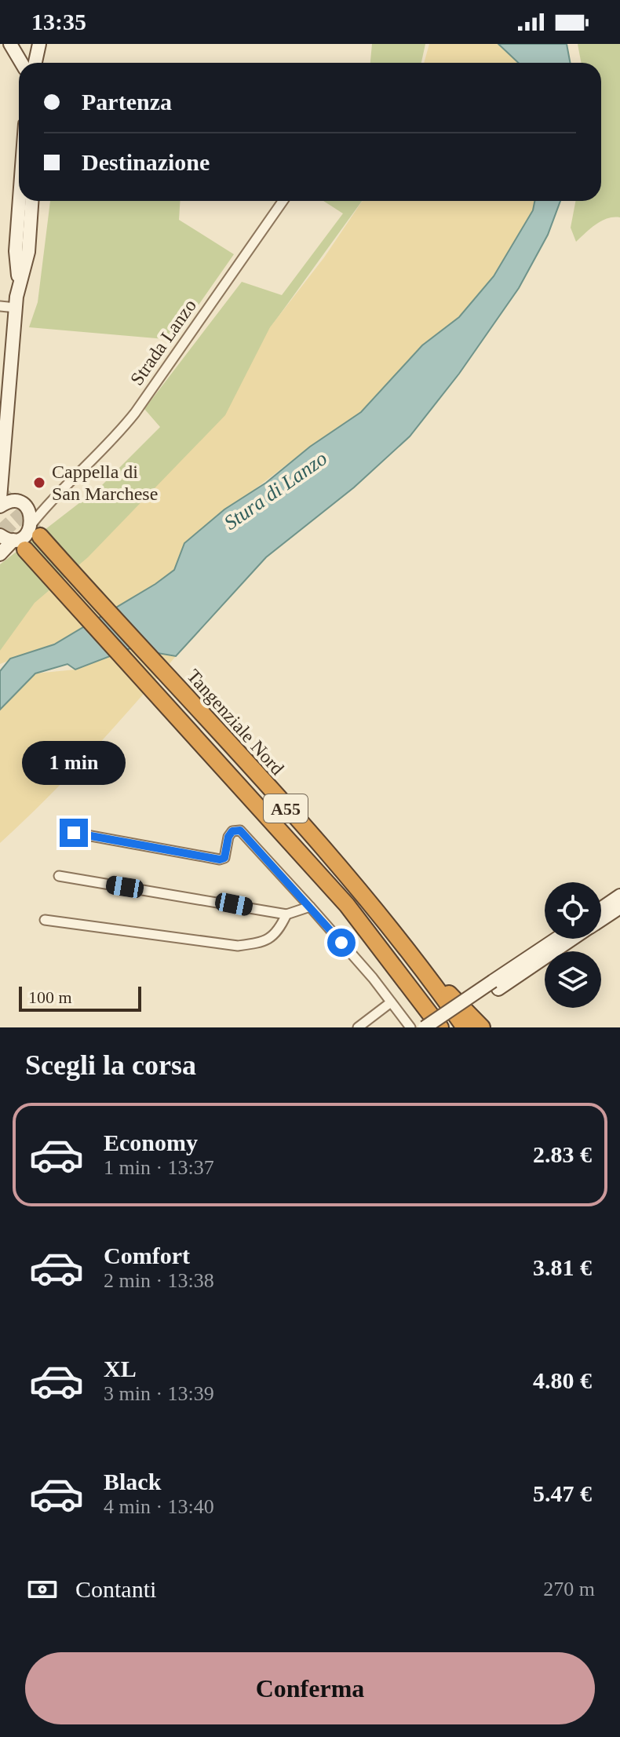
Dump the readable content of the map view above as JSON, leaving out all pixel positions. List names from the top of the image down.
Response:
{
  "streets": {
    "highway": ["Tangenziale Nord", "A55"],
    "street": ["Strada Lanzo"]
  },
  "crossings": [
    ["Strada Lanzo", "Tangenziale Nord"]
  ],
  "water": ["Stura di Lanzo"],
  "places": ["Cappella di San Marchese"],
  "scale_bar": "100 m",
  "page": {
    "status": "13:35",
    "banner": ["Partenza", "Destinazione"],
    "bubble": "1 min",
    "scale": "100 m",
    "heading": "Scegli la corsa",
    "list": [
      {
        "name": "Economy",
        "note": "1 min · 13:37",
        "value": "2.83 €"
      },
      {
        "name": "Comfort",
        "note": "2 min · 13:38",
        "value": "3.81 €"
      },
      {
        "name": "XL",
        "note": "3 min · 13:39",
        "value": "4.80 €"
      },
      {
        "name": "Black",
        "note": "4 min · 13:40",
        "value": "5.47 €"
      }
    ],
    "pay": ["Contanti", "270 m"],
    "buttons": "Conferma"
  }
}
